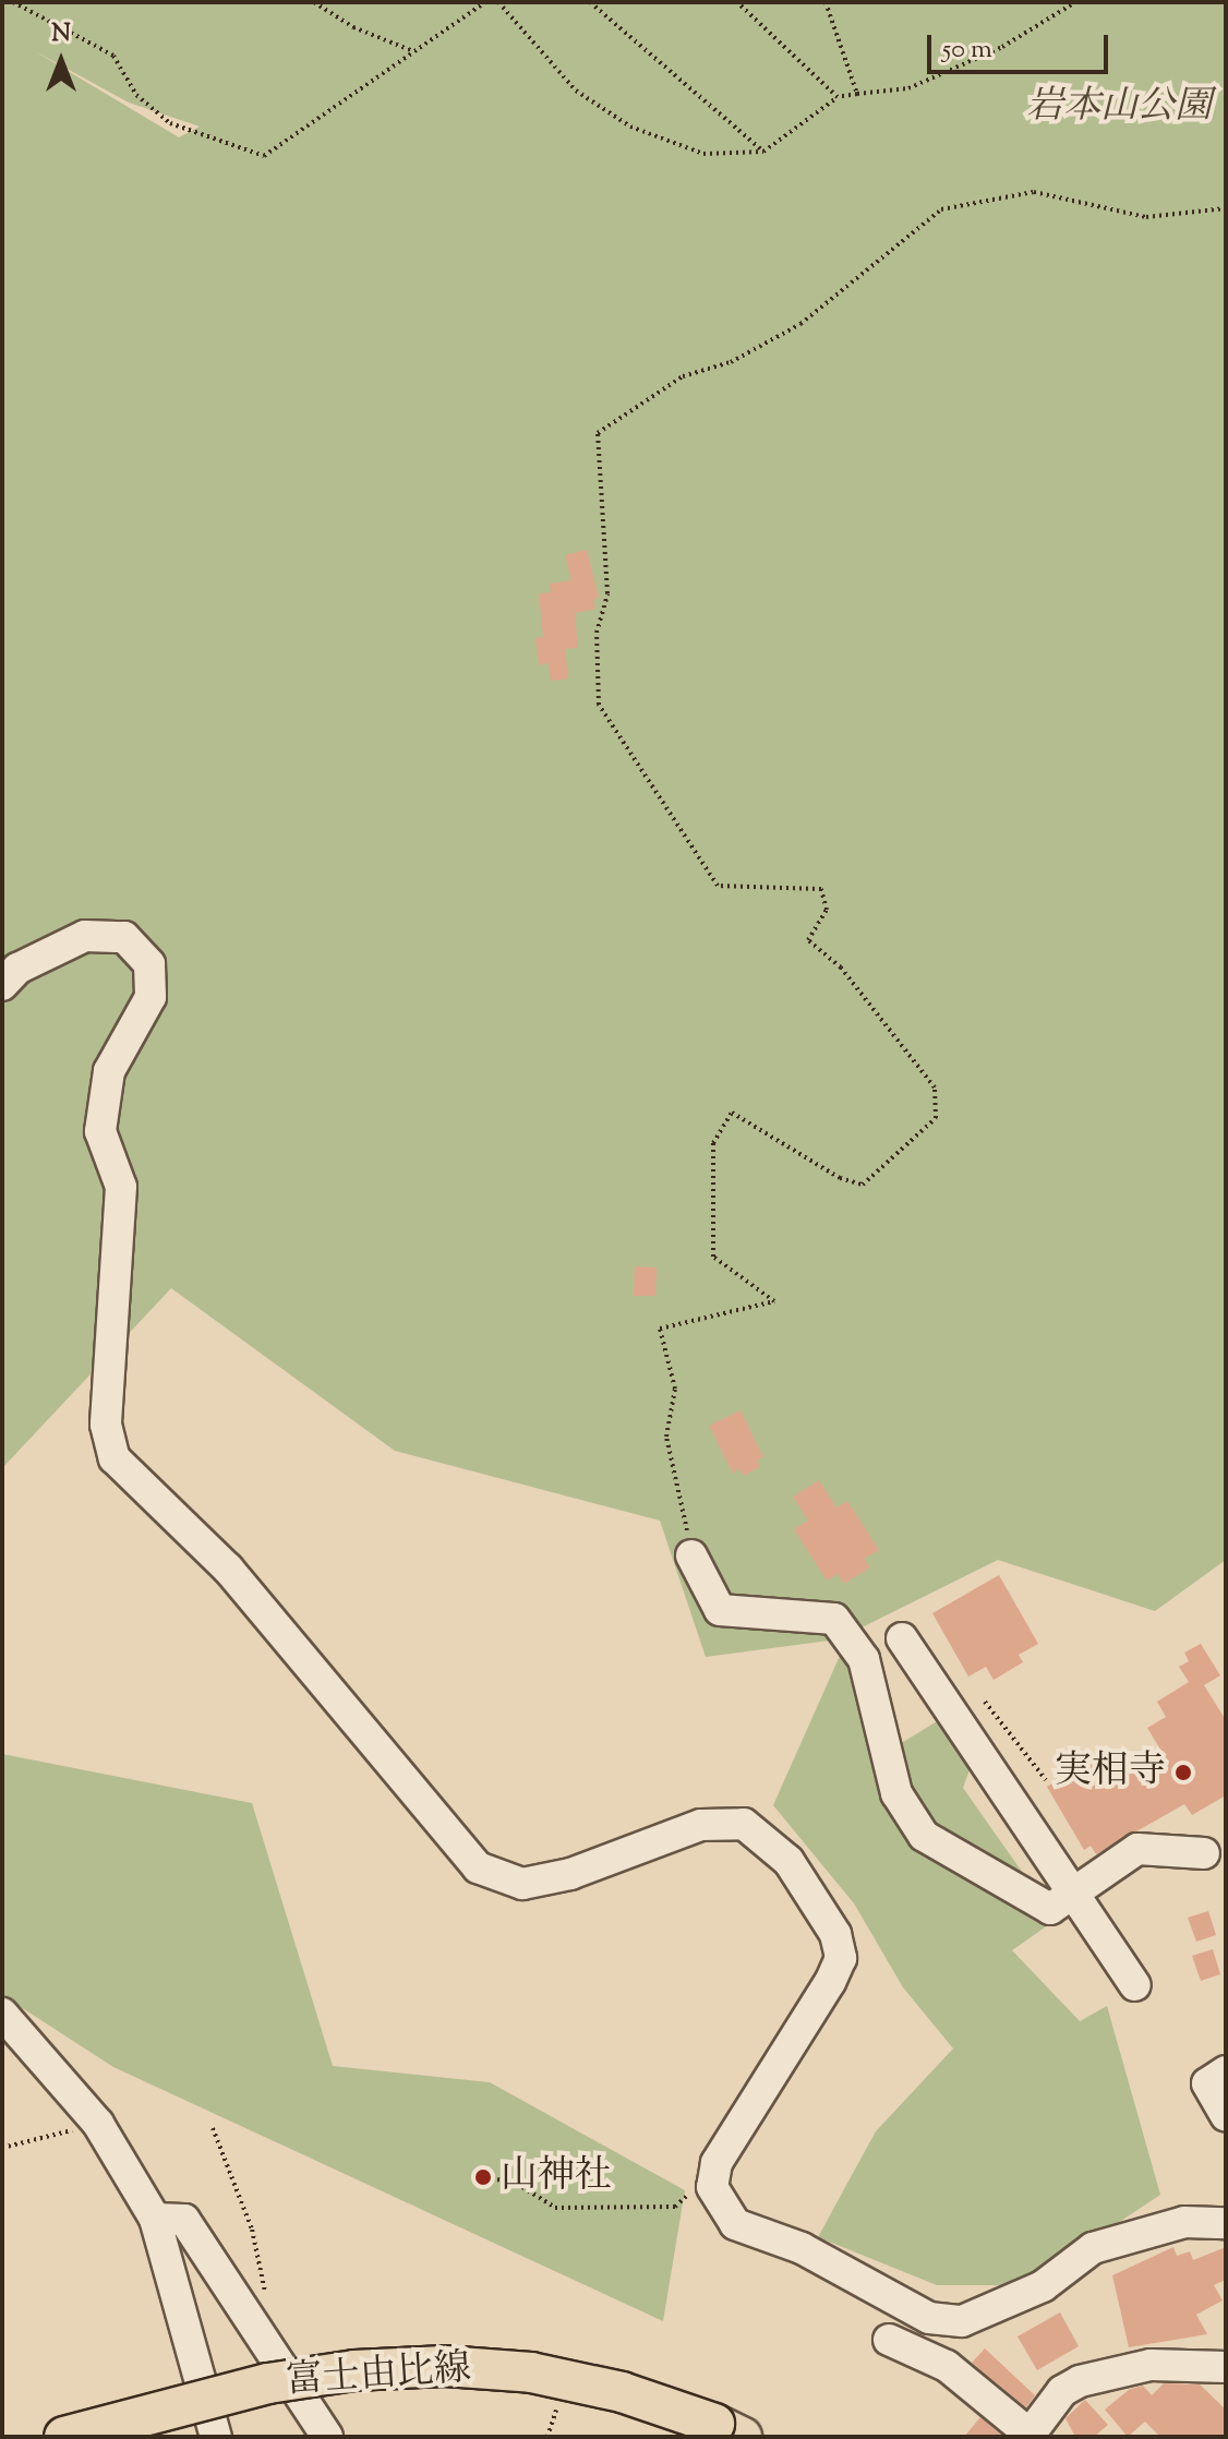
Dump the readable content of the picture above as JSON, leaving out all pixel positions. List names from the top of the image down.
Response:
{
  "streets": {
    "main road": ["富士由比線"]
  },
  "parks": ["岩本山公園"],
  "places": ["実相寺", "山神社"],
  "scale_bar": "50 m",
  "north": "top"
}
